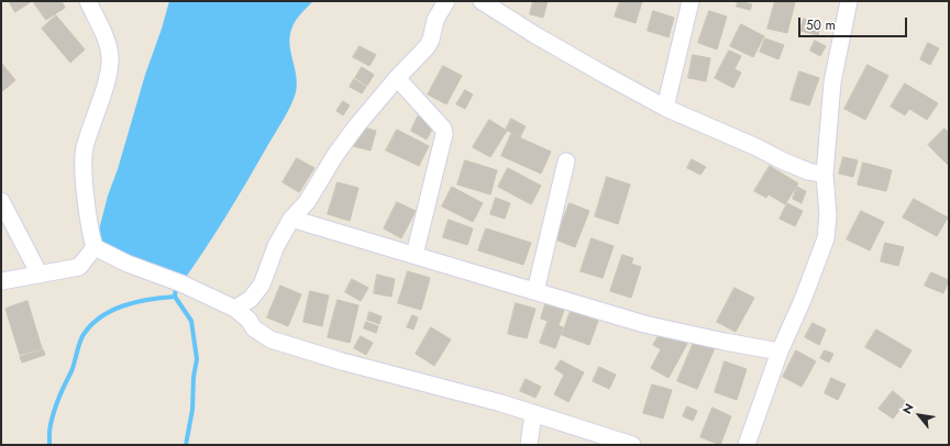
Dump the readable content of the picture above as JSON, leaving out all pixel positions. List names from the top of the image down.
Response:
{
  "scale_bar": "50 m",
  "north": "top left"
}
